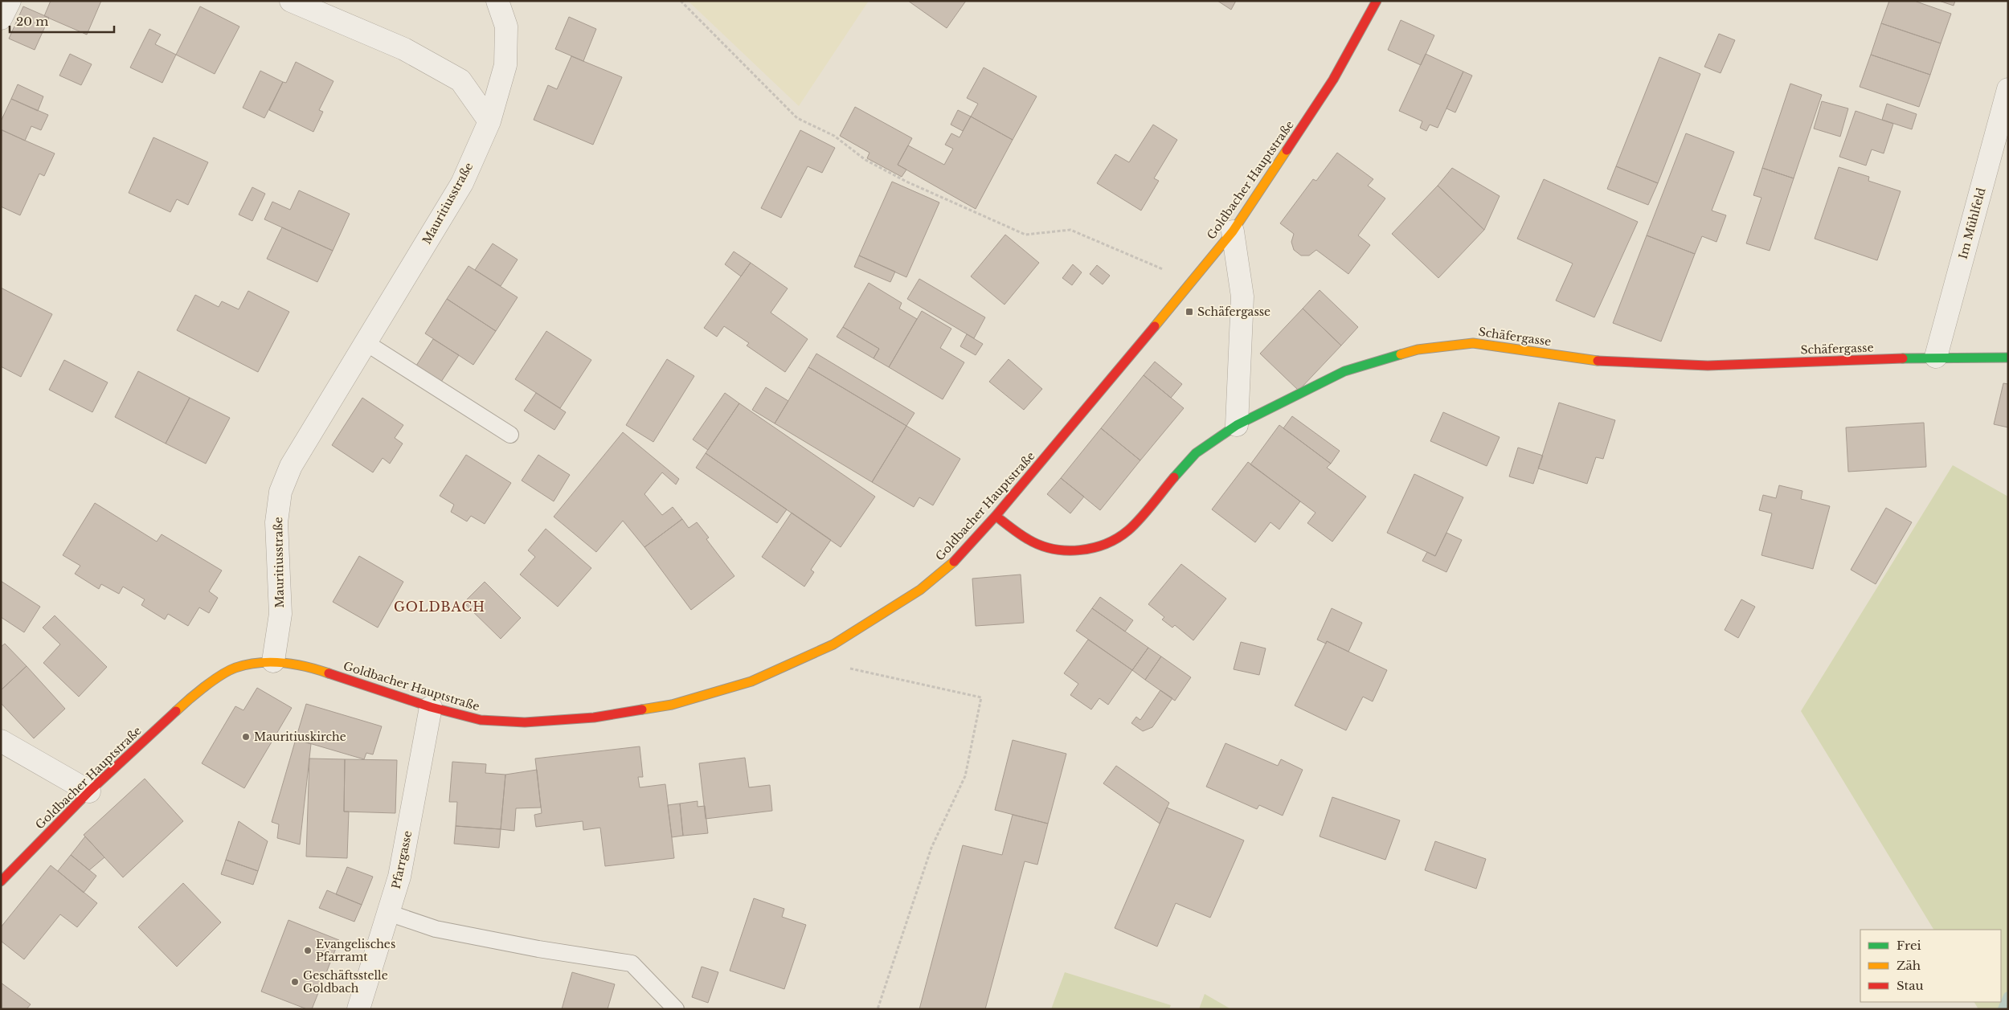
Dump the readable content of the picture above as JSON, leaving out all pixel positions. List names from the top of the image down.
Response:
{
  "streets": {
    "street": [
      "Goldbacher Hauptstraße",
      "Mauritiusstraße",
      "Im Mühlfeld",
      "Schäfergasse",
      "Pfarrgasse"
    ]
  },
  "crossings": [
    ["Goldbacher Hauptstraße", "Mauritiusstraße"],
    ["Goldbacher Hauptstraße", "Schäfergasse"],
    ["Goldbacher Hauptstraße", "Pfarrgasse"],
    ["Im Mühlfeld", "Schäfergasse"]
  ],
  "districts": ["GOLDBACH"],
  "places": {
    "transit": ["Schäfergasse"],
    "other": ["Mauritiuskirche", "Evangelisches Pfarramt", "Geschäftsstelle Goldbach"]
  },
  "legend": ["Frei", "Zäh", "Stau"],
  "scale_bar": "20 m"
}
